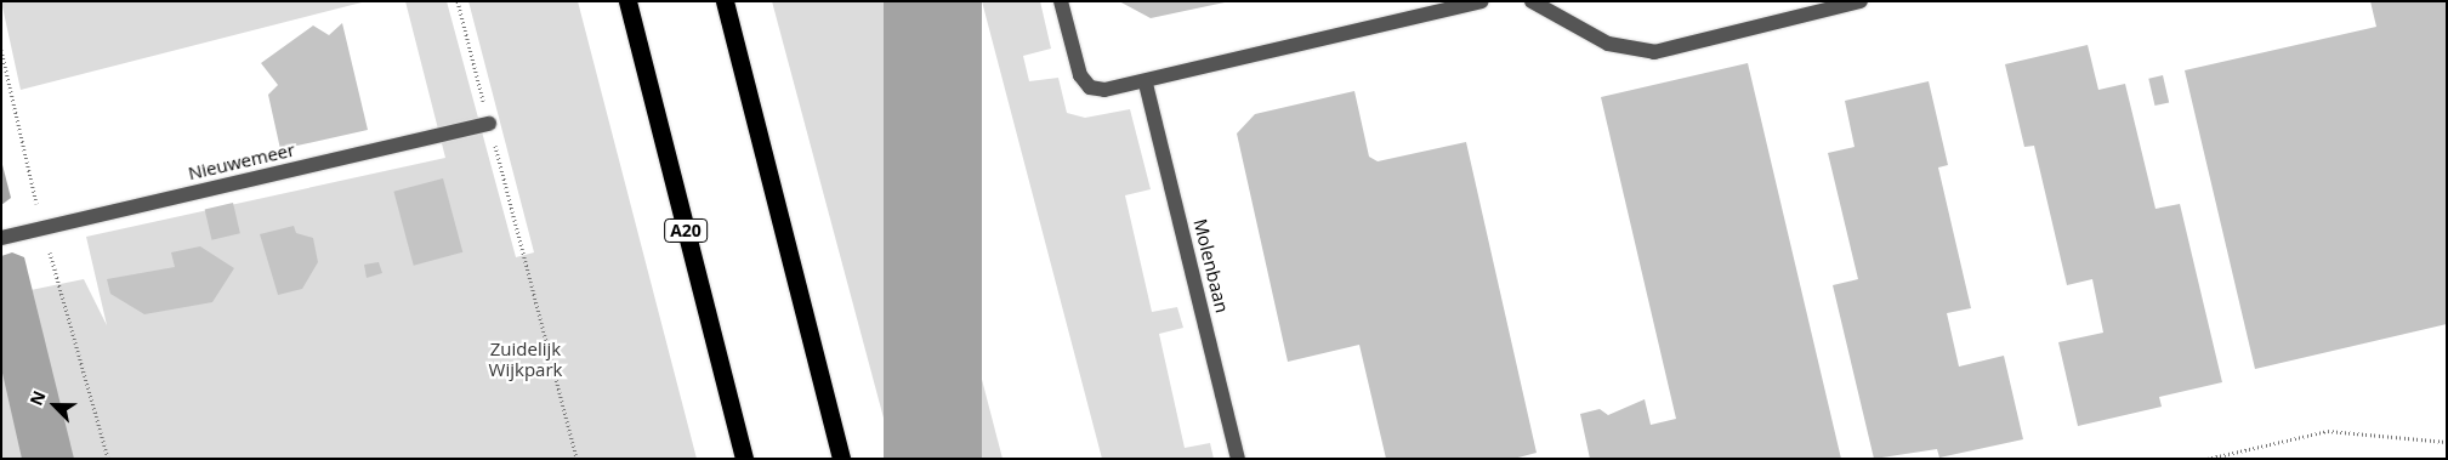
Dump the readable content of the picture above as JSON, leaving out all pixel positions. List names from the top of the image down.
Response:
{
  "streets": {
    "highway": ["A20"],
    "street": ["Nieuwemeer", "Molenbaan"]
  },
  "parks": ["Zuidelijk Wijkpark"],
  "north": "top left"
}
